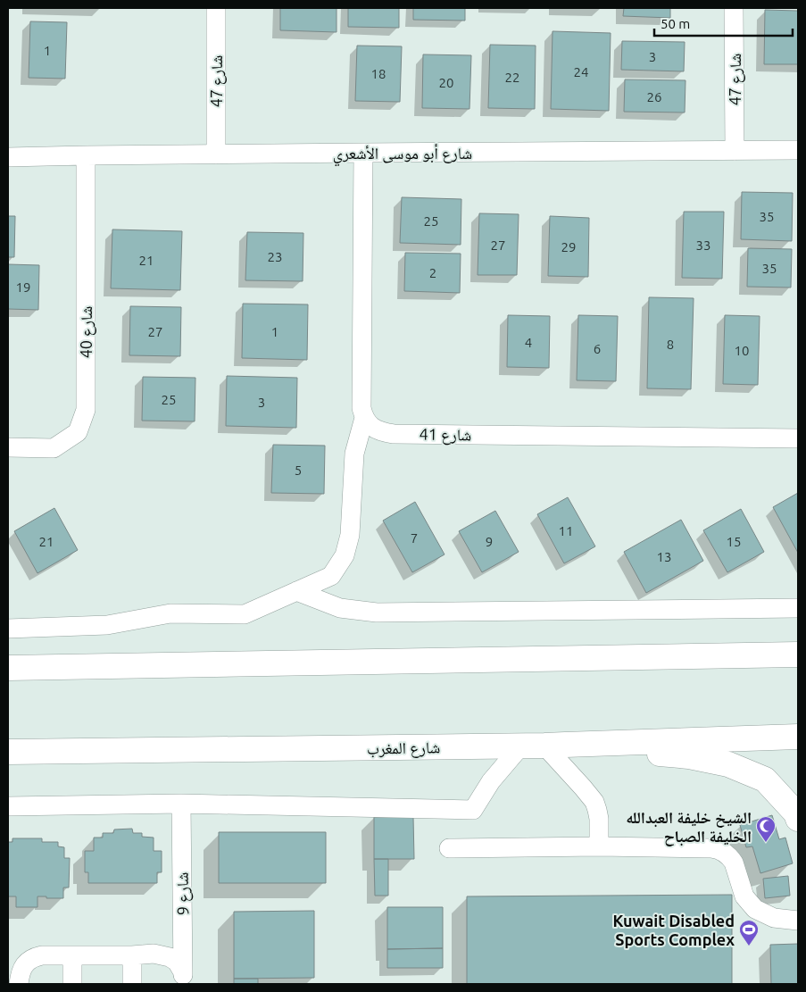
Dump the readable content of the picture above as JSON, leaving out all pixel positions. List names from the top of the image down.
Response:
{
  "streets": {
    "highway": ["شارع المغرب"],
    "street": [
      "شارع 47",
      "شارع أبو موسى الأشعري",
      "شارع 40",
      "شارع 41",
      "شارع 9"
    ]
  },
  "crossings": [
    ["شارع 47", "شارع أبو موسى الأشعري"],
    ["شارع أبو موسى الأشعري", "شارع 40"]
  ],
  "places": {
    "mosque": ["الشيخ خليفة العبدالله الخليفة الصباح"],
    "sports": ["Kuwait Disabled Sports Complex"]
  },
  "house_numbers": [
    "1",
    "3",
    "24",
    "18",
    "22",
    "20",
    "26",
    "35",
    "25",
    "27",
    "33",
    "29",
    "23",
    "21",
    "35",
    "2",
    "19",
    "27",
    "1",
    "4",
    "8",
    "6",
    "10",
    "25",
    "3",
    "5",
    "11",
    "7",
    "21",
    "9",
    "15",
    "13"
  ],
  "scale_bar": "50 m"
}
